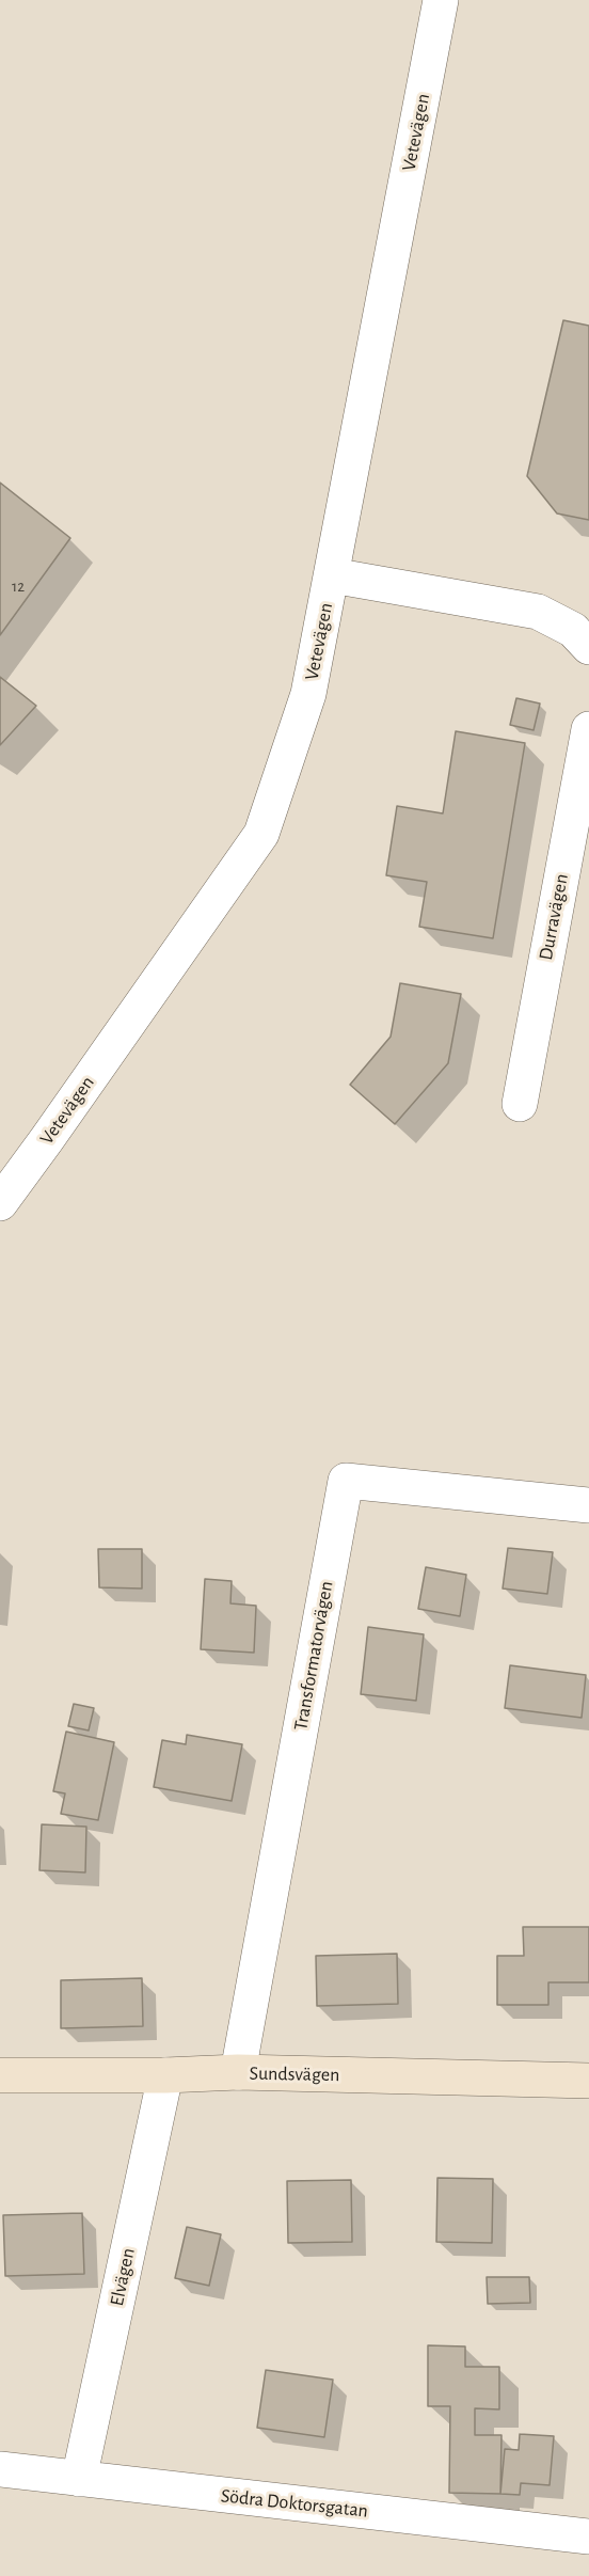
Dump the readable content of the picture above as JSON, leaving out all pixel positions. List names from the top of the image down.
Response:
{
  "streets": {
    "street": [
      "Vetevägen",
      "Durravägen",
      "Transformatorvägen",
      "Sundsvägen",
      "Elvägen",
      "Södra Doktorsgatan"
    ]
  },
  "crossings": [
    ["Transformatorvägen", "Sundsvägen"],
    ["Sundsvägen", "Elvägen"],
    ["Elvägen", "Södra Doktorsgatan"]
  ],
  "house_numbers": ["12"]
}
